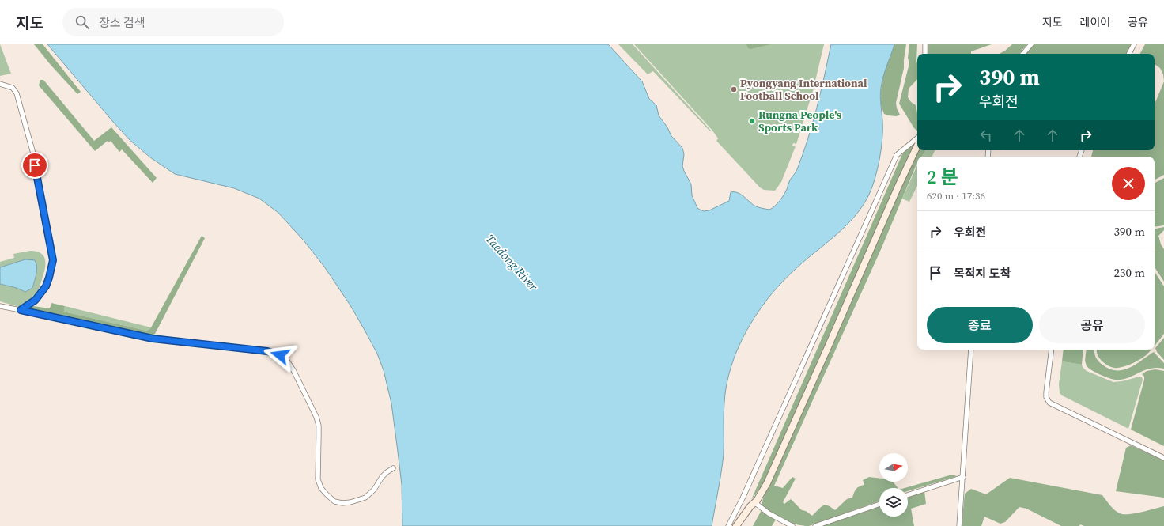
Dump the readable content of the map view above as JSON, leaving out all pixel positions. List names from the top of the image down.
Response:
{
  "water": ["Taedong River"],
  "places": ["Pyongyang International Football School", "Rungna People's Sports Park"],
  "north": "right",
  "page": {
    "header": "지도",
    "search": "장소 검색",
    "nav": ["지도", "레이어", "공유"],
    "turn": ["390 m", "우회전"],
    "heading": ["2 분", "620 m · 17:36"],
    "list": [
      {
        "name": "우회전",
        "value": "390 m"
      },
      {
        "name": "목적지 도착",
        "value": "230 m"
      }
    ],
    "buttons": ["종료", "공유"]
  }
}
